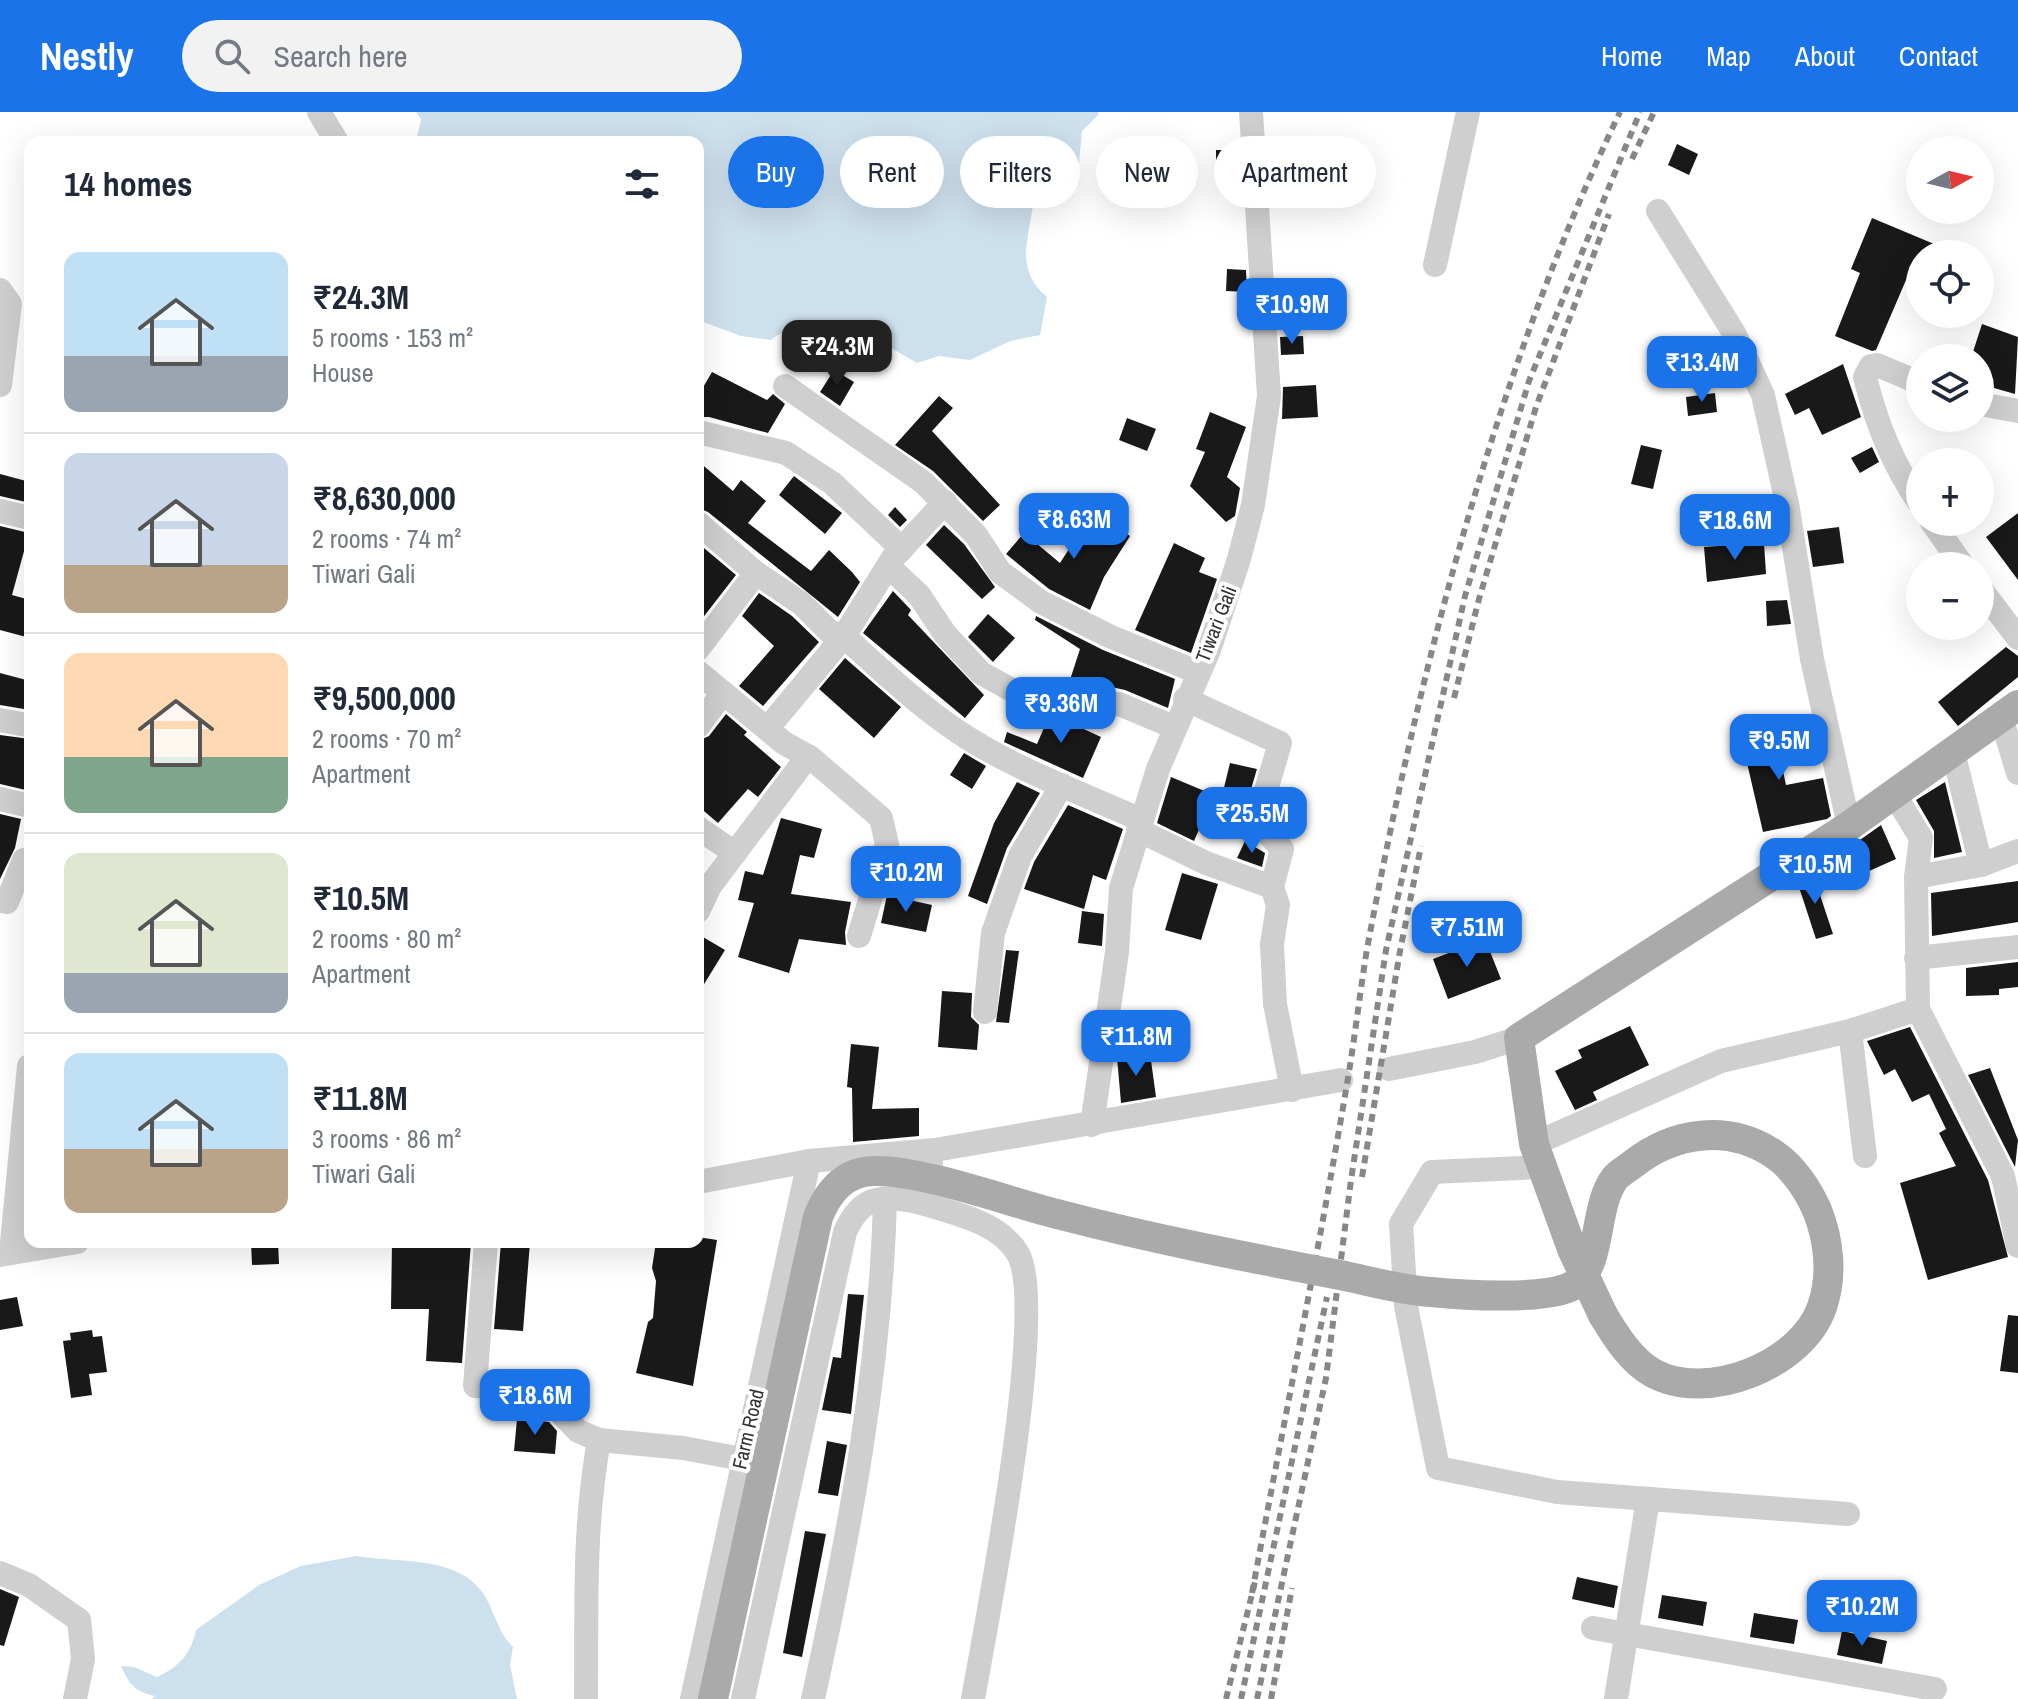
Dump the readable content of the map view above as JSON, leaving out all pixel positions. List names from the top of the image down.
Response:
{
  "streets": {
    "street": ["Tiwari Gali", "Farm Road"]
  },
  "north": "right",
  "page": {
    "header": "Nestly",
    "search": "Search here",
    "nav": [
      "Home",
      "Map",
      "About",
      "Contact"
    ],
    "map_buttons": ["+", "−"],
    "chip": [
      "Buy",
      "Rent",
      "Filters",
      "New",
      "Apartment"
    ],
    "heading": "14 homes",
    "list": [
      {
        "name": "₹24.3M",
        "note": "5 rooms · 153 m² · House"
      },
      {
        "name": "₹8,630,000",
        "note": "2 rooms · 74 m² · Tiwari Gali"
      },
      {
        "name": "₹9,500,000",
        "note": "2 rooms · 70 m² · Apartment"
      },
      {
        "name": "₹10.5M",
        "note": "2 rooms · 80 m² · Apartment"
      },
      {
        "name": "₹11.8M",
        "note": "3 rooms · 86 m² · Tiwari Gali"
      }
    ],
    "price": [
      "₹10.9M",
      "₹24.3M",
      "₹13.4M",
      "₹8.63M",
      "₹18.6M",
      "₹9.36M",
      "₹9.5M",
      "₹25.5M",
      "₹10.5M",
      "₹10.2M",
      "₹7.51M",
      "₹11.8M",
      "₹18.6M",
      "₹10.2M"
    ]
  }
}
